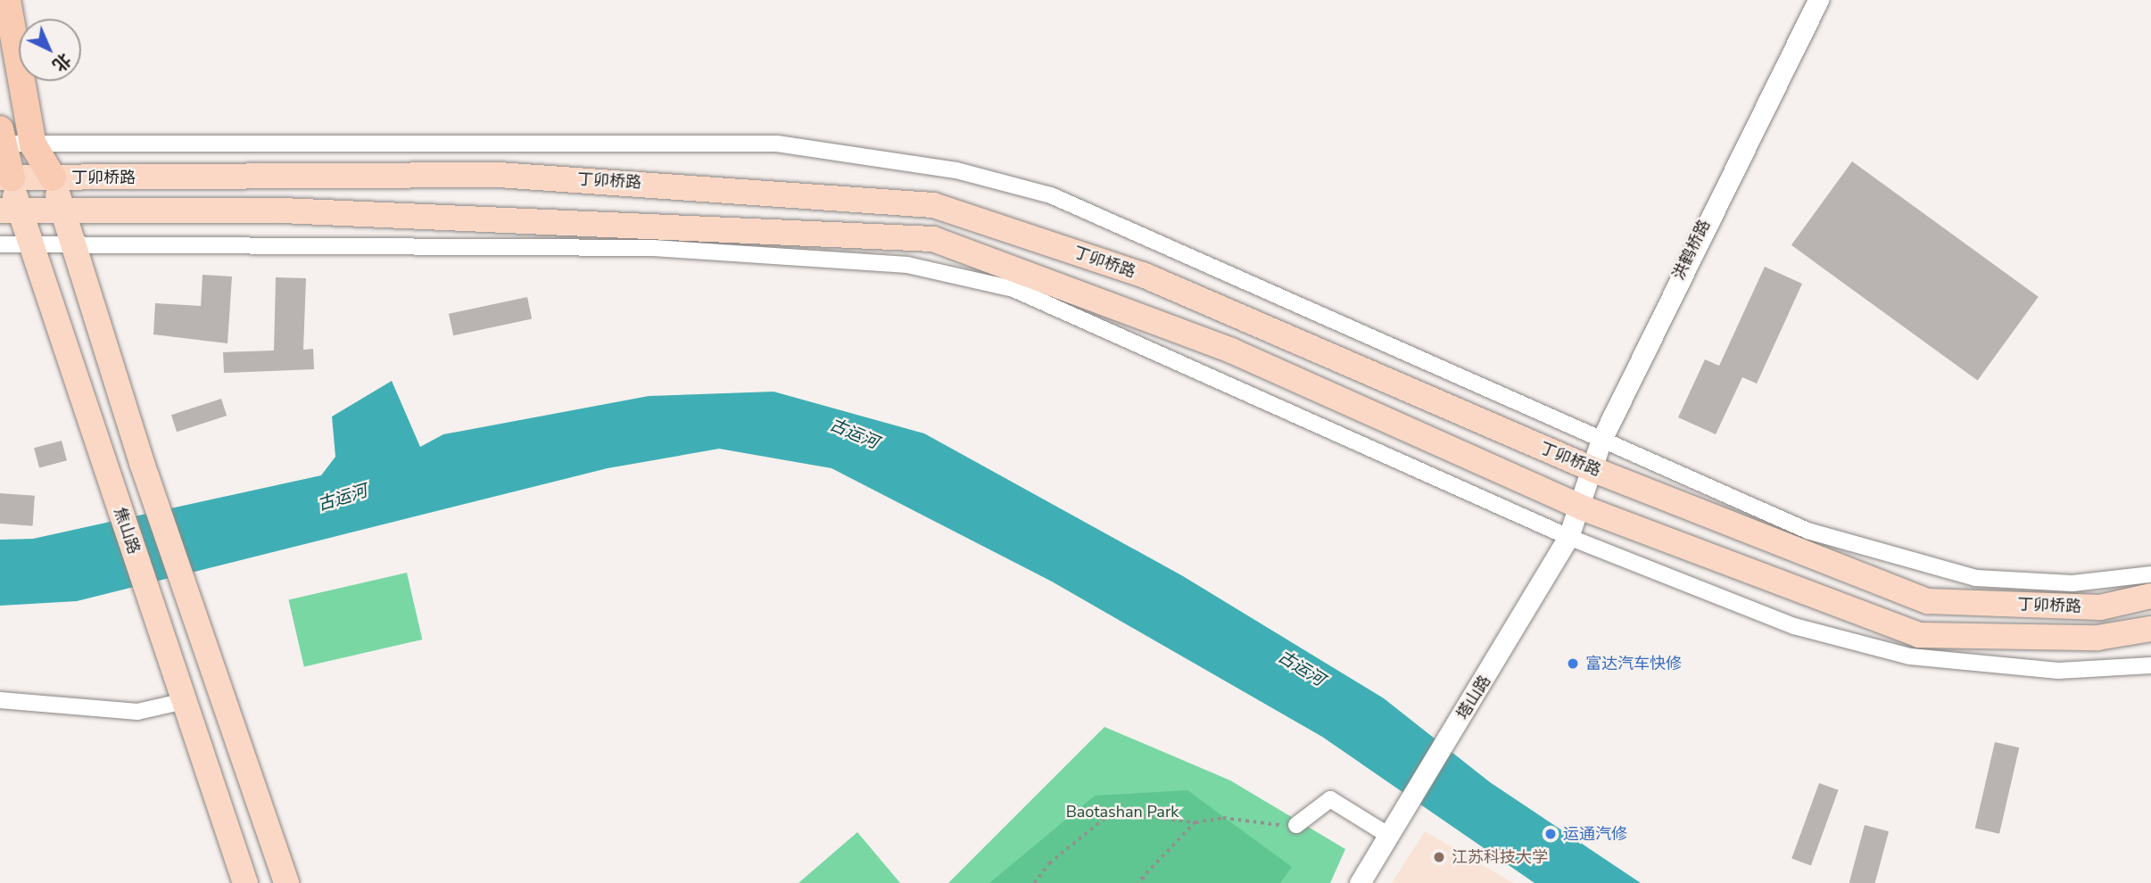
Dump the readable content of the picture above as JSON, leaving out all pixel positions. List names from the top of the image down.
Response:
{
  "streets": {
    "main road": ["丁卯桥路", "焦山路"],
    "street": ["洪鹤桥路", "塔山路"]
  },
  "crossings": [
    ["丁卯桥路", "洪鹤桥路"],
    ["丁卯桥路", "焦山路"],
    ["丁卯桥路", "塔山路"],
    ["洪鹤桥路", "塔山路"]
  ],
  "water": ["古运河"],
  "parks": ["Baotashan Park"],
  "places": ["富达汽车快修", "运通汽修", "江苏科技大学"],
  "north": "bottom right"
}
